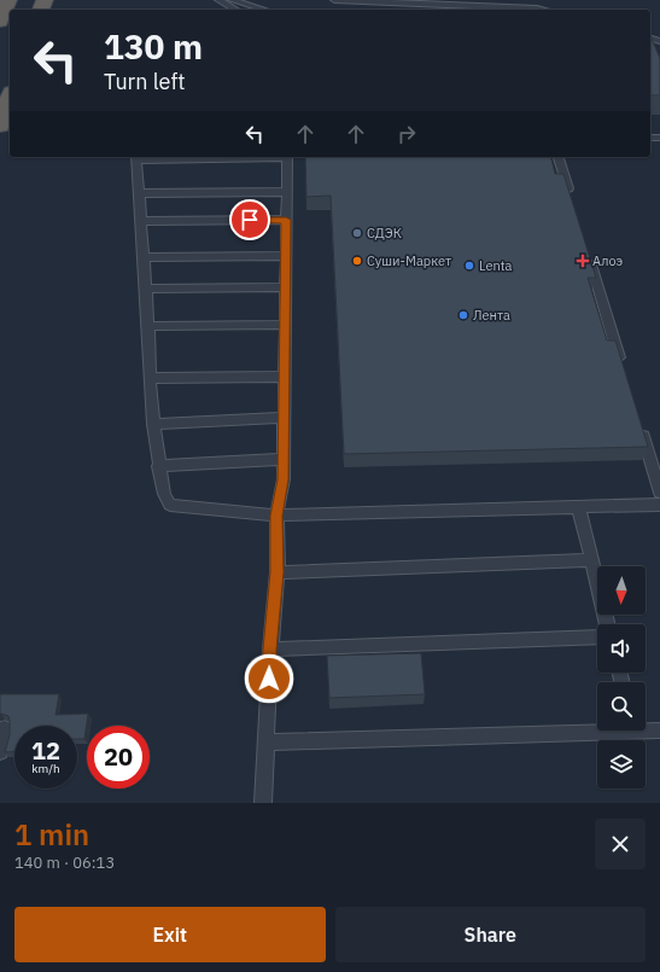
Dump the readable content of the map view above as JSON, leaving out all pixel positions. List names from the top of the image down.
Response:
{
  "places": {
    "other": [
      "СДЭК",
      "Суши-Маркет",
      "Lenta",
      "Лента"
    ],
    "health": ["Алоэ"]
  },
  "north": "bottom",
  "page": {
    "turn": ["130 m", "Turn left"],
    "speed": "12 km/h",
    "limit": "20",
    "heading": ["1 min", "140 m · 06:13"],
    "buttons": ["Exit", "Share"]
  }
}
